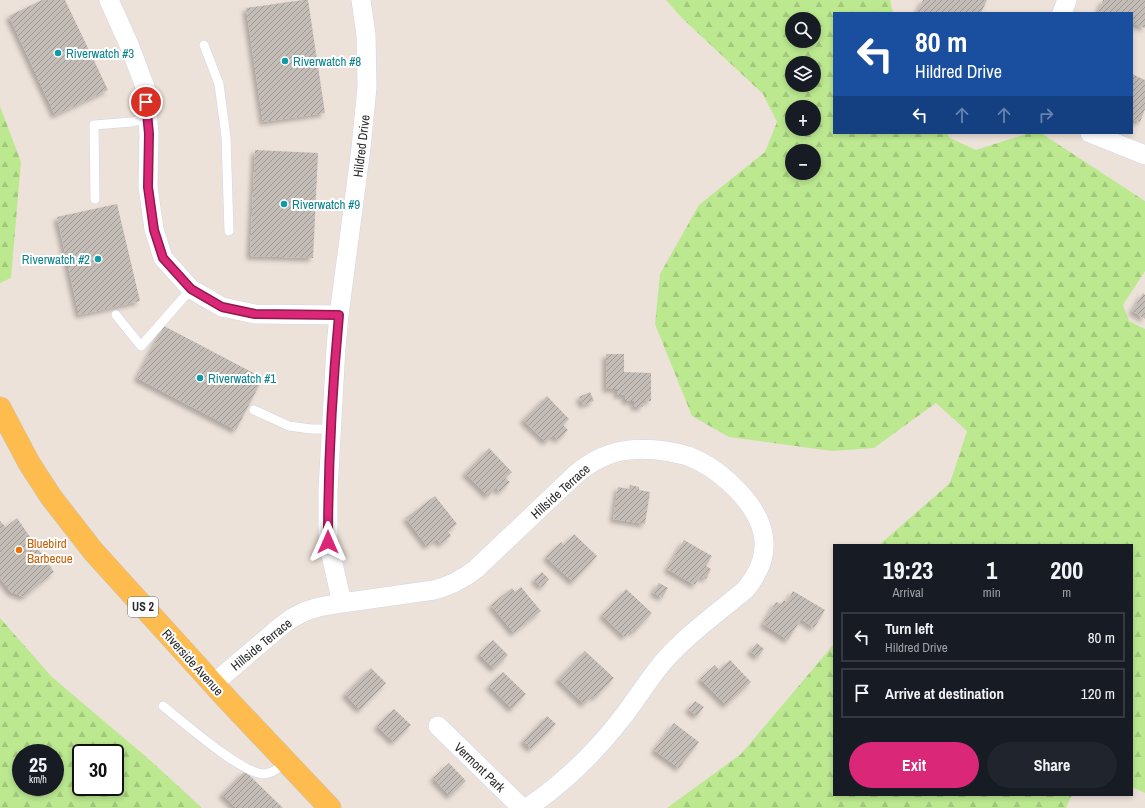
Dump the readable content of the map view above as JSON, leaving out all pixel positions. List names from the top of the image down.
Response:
{
  "streets": {
    "main road": ["US 2", "Riverside Avenue"],
    "street": ["Hildred Drive", "Hillside Terrace", "Vermont Park"]
  },
  "crossings": [
    ["Hildred Drive", "Hillside Terrace"],
    ["Hillside Terrace", "Riverside Avenue"]
  ],
  "places": [
    "Riverwatch #3",
    "Riverwatch #8",
    "Riverwatch #9",
    "Riverwatch #2",
    "Riverwatch #1",
    "Bluebird Barbecue"
  ],
  "page": {
    "map_buttons": ["+", "−"],
    "turn": ["80 m", "Hildred Drive"],
    "eta": [
      "19:23",
      "Arrival",
      "1",
      "min",
      "200",
      "m"
    ],
    "list": [
      {
        "name": "Turn left",
        "note": "Hildred Drive",
        "value": "80 m"
      },
      {
        "name": "Arrive at destination",
        "value": "120 m"
      }
    ],
    "buttons": ["Exit", "Share"],
    "speed": "25 km/h",
    "limit": "30"
  }
}
